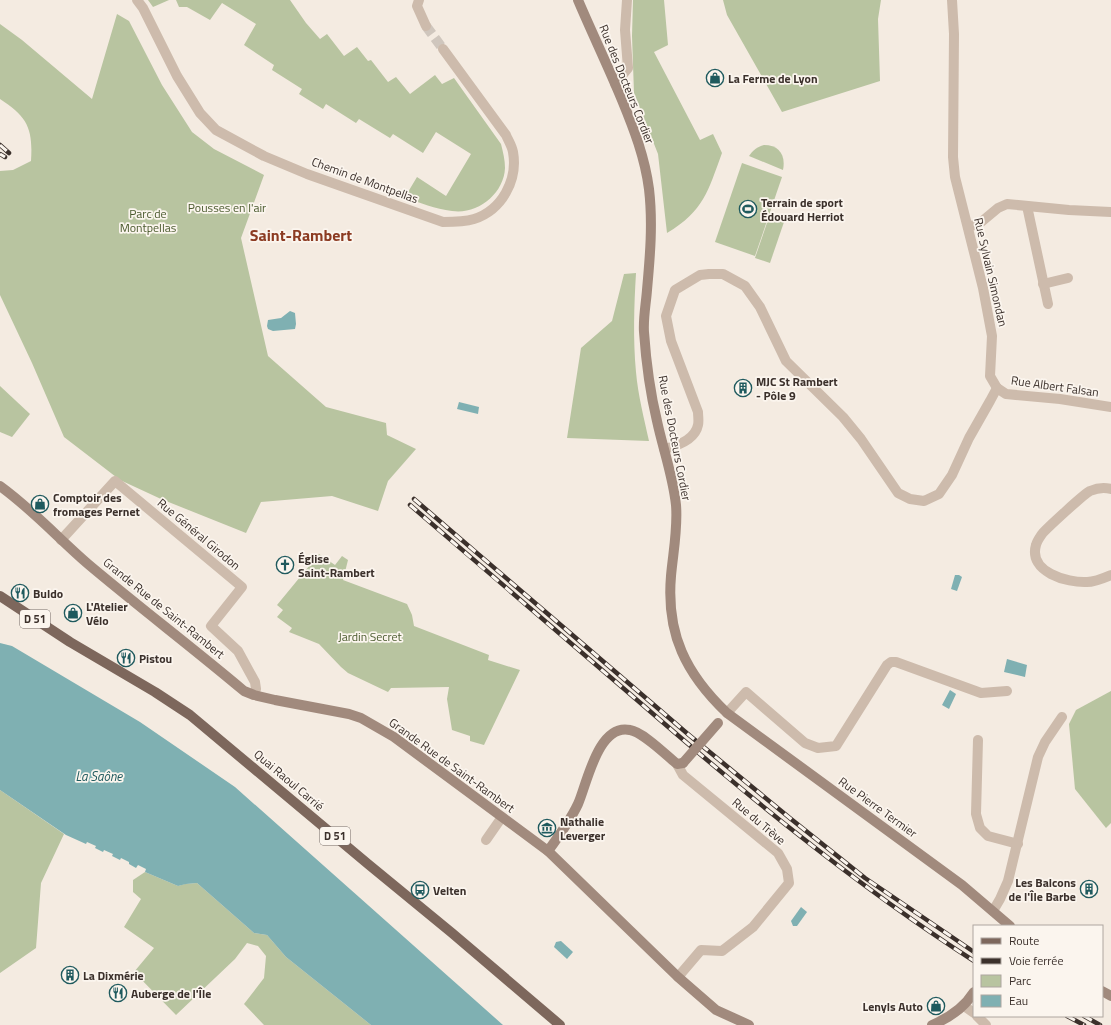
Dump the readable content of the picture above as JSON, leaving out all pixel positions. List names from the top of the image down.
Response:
{
  "streets": {
    "main road": ["D 51", "Quai Raoul Carrié"],
    "street": [
      "Rue des Docteurs Cordier",
      "Chemin de Montpellas",
      "Rue Sylvain Simondan",
      "Rue Albert Falsan",
      "Rue Général Girodon",
      "Grande Rue de Saint-Rambert",
      "Rue Pierre Termier",
      "Rue du Trève"
    ]
  },
  "crossings": [
    ["Rue des Docteurs Cordier", "Rue Pierre Termier"],
    ["Rue Sylvain Simondan", "Rue Albert Falsan"],
    ["Rue Général Girodon", "Grande Rue de Saint-Rambert"],
    ["Grande Rue de Saint-Rambert", "Rue du Trève"]
  ],
  "districts": ["Saint-Rambert"],
  "water": ["La Saône"],
  "parks": ["Pousses en l'air", "Parc de Montpellas", "Jardin Secret"],
  "places": {
    "shop": [
      "La Ferme de Lyon",
      "Comptoir des fromages Pernet",
      "L'Atelier Vélo",
      "Lenyls Auto"
    ],
    "sports": ["Terrain de sport Édouard Herriot"],
    "building": ["MJC St Rambert - Pôle 9", "Les Balcons de l'Île Barbe", "La Dixmérie"],
    "church": ["Église Saint-Rambert"],
    "restaurant": ["Buldo", "Pistou", "Auberge de l'Île"],
    "museum": ["Nathalie Leverger"],
    "bus stop": ["Velten"]
  },
  "legend": [
    "Route",
    "Voie ferrée",
    "Parc",
    "Eau"
  ]
}
